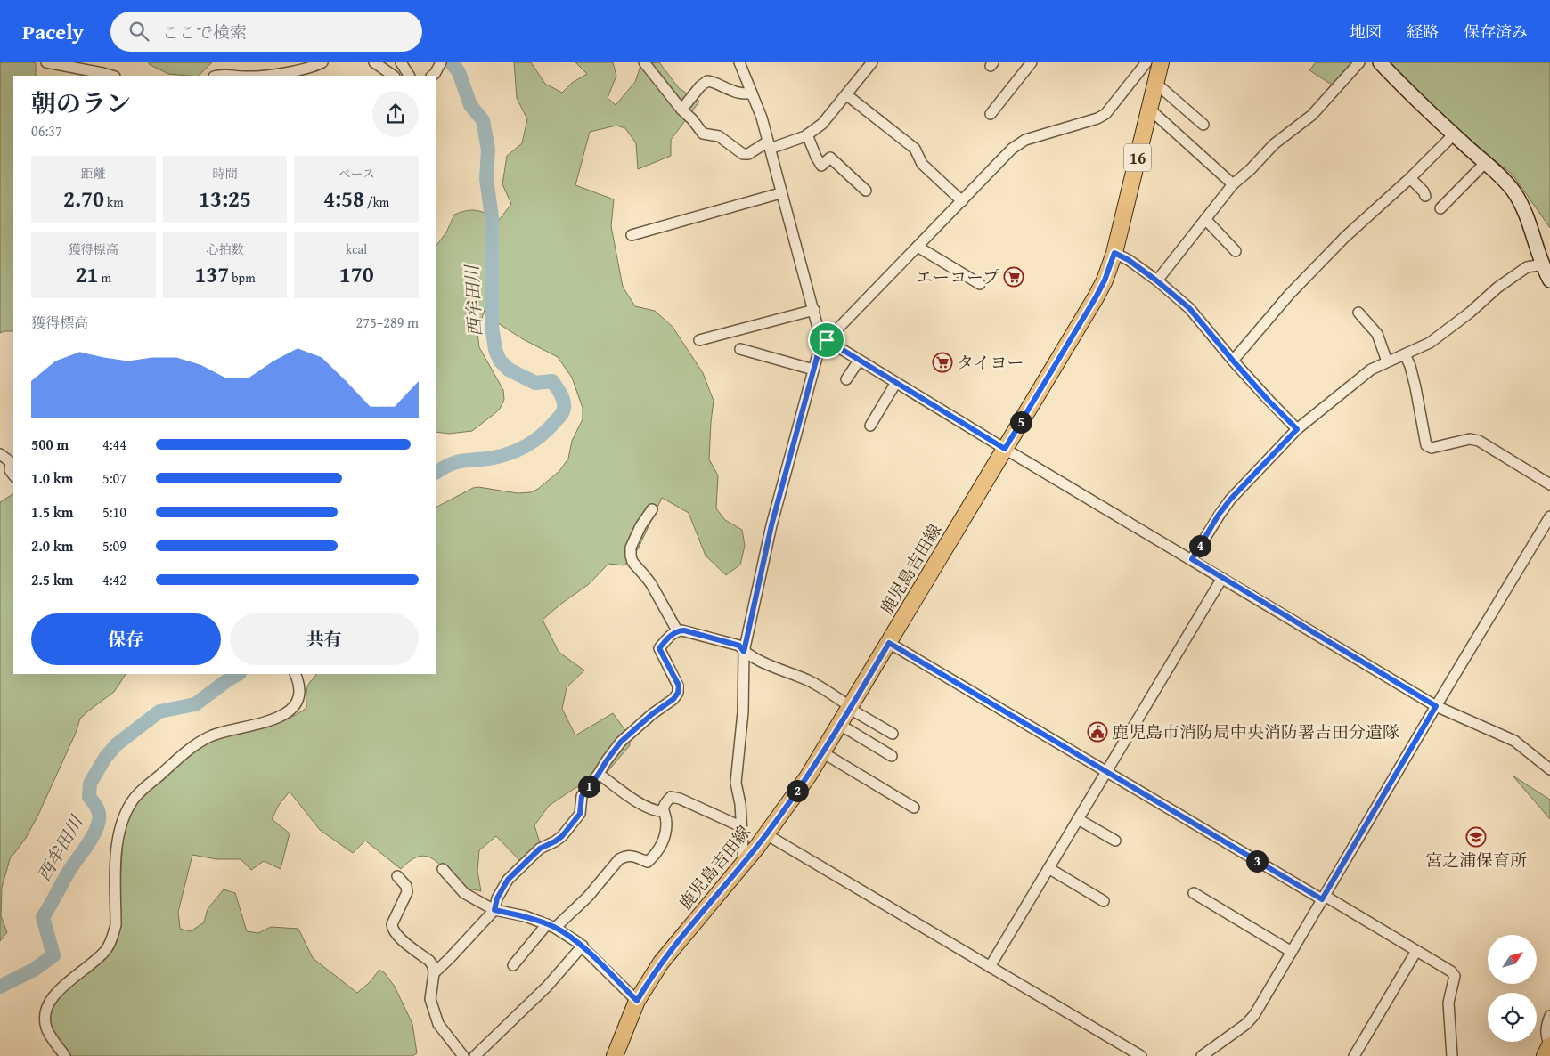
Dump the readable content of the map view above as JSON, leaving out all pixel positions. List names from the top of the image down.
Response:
{
  "streets": {
    "main road": ["16", "鹿児島吉田線"]
  },
  "water": ["西牟田川"],
  "places": {
    "supermarket": ["エーコープ", "タイヨー"],
    "public building": ["鹿児島市消防局中央消防署吉田分遣隊"],
    "school or university": ["宮之浦保育所"]
  },
  "north": "top right",
  "page": {
    "header": "Pacely",
    "search": "ここで検索",
    "nav": ["地図", "経路", "保存済み"],
    "heading": ["朝のラン", "06:37"],
    "stats": [
      ["距離", "2.70 km"],
      ["時間", "13:25"],
      ["ペース", "4:58 /km"],
      ["獲得標高", "21 m"],
      ["心拍数", "137 bpm"],
      ["kcal", "170"]
    ],
    "chart": ["獲得標高", "275–289 m"],
    "pins": [
      "5",
      "4",
      "1",
      "2",
      "3"
    ],
    "list": [
      {
        "name": "500 m",
        "note": "4:44"
      },
      {
        "name": "1.0 km",
        "note": "5:07"
      },
      {
        "name": "1.5 km",
        "note": "5:10"
      },
      {
        "name": "2.0 km",
        "note": "5:09"
      },
      {
        "name": "2.5 km",
        "note": "4:42"
      }
    ],
    "buttons": ["保存", "共有"]
  }
}
